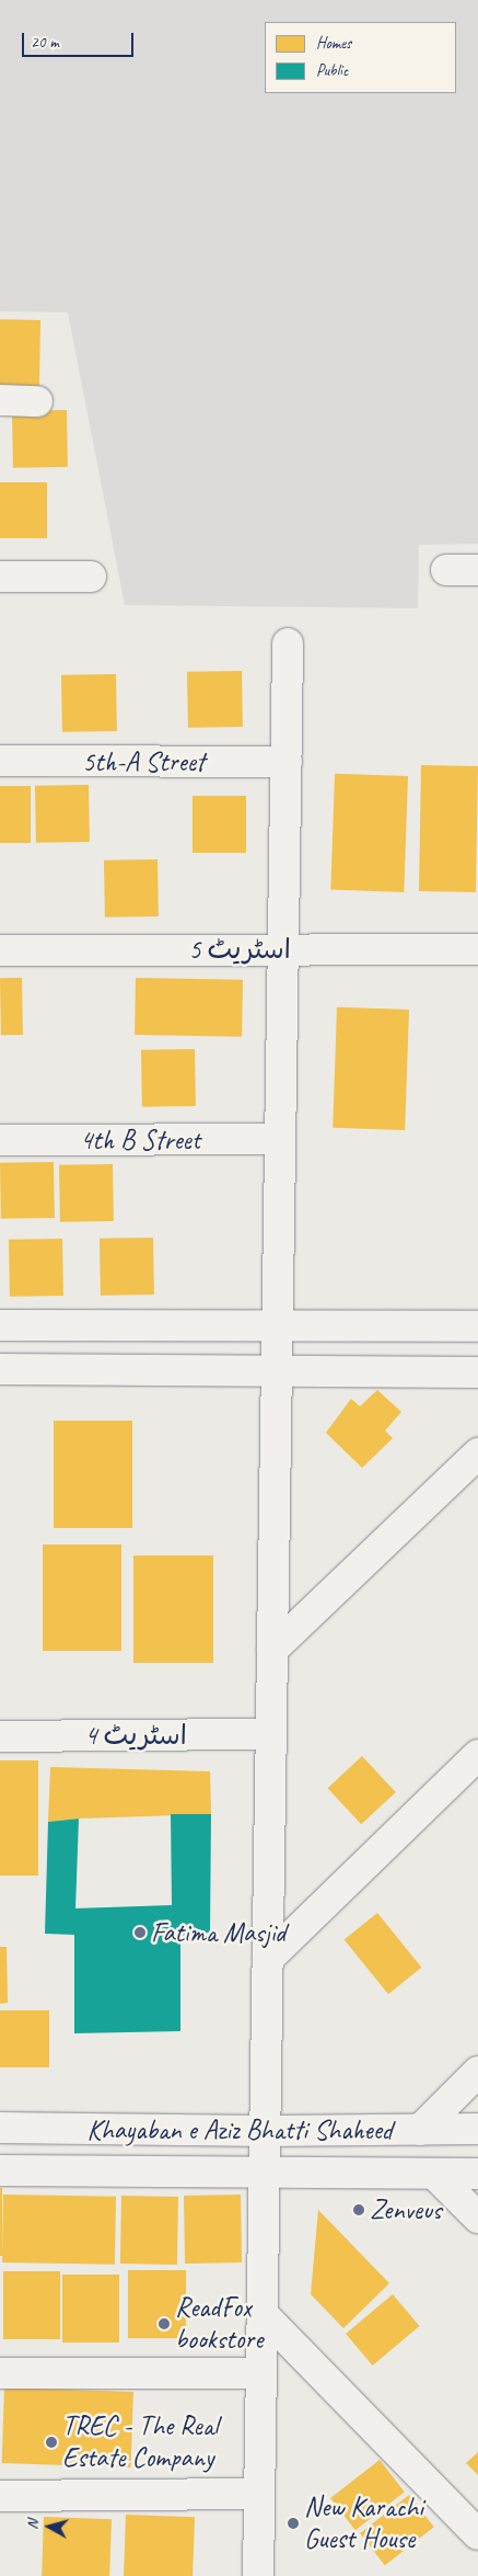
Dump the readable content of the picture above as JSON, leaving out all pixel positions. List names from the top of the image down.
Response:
{
  "streets": {
    "street": [
      "5th-A Street",
      "اسٹریٹ 5",
      "4th B Street",
      "اسٹریٹ 4",
      "Khayaban e Aziz Bhatti Shaheed"
    ]
  },
  "places": [
    "Fatima Masjid",
    "Zenveus",
    "ReadFox bookstore",
    "TREC - The Real Estate Company",
    "New Karachi Guest House"
  ],
  "legend": ["Homes", "Public"],
  "scale_bar": "20 m",
  "north": "left"
}
